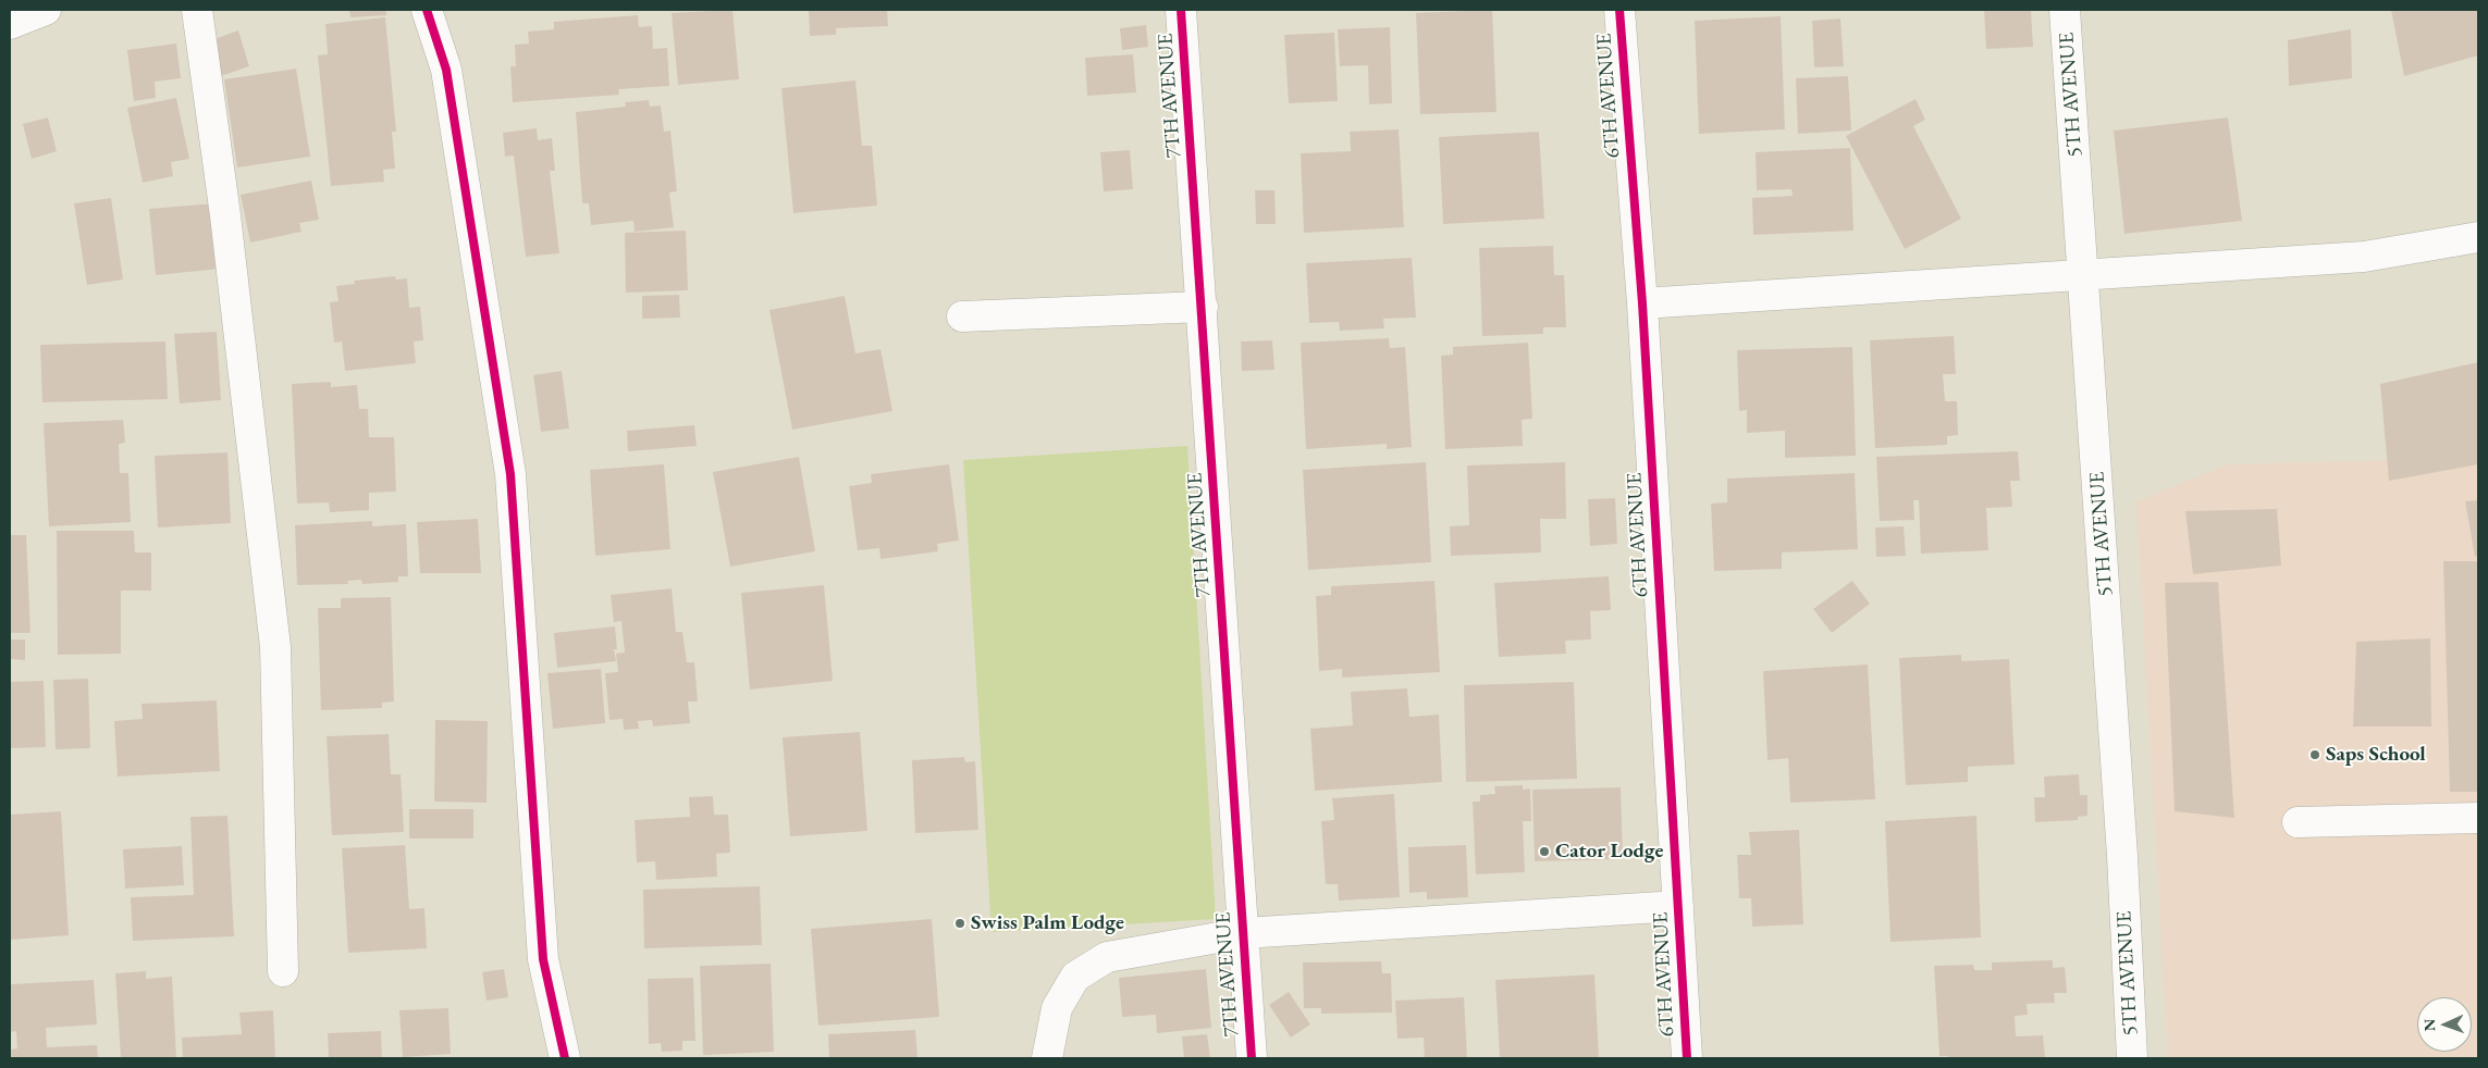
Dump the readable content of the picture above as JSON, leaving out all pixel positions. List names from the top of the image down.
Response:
{
  "streets": {
    "street": ["5TH AVENUE", "7TH AVENUE", "6TH AVENUE"]
  },
  "places": ["Saps School", "Cator Lodge", "Swiss Palm Lodge"],
  "north": "left"
}
